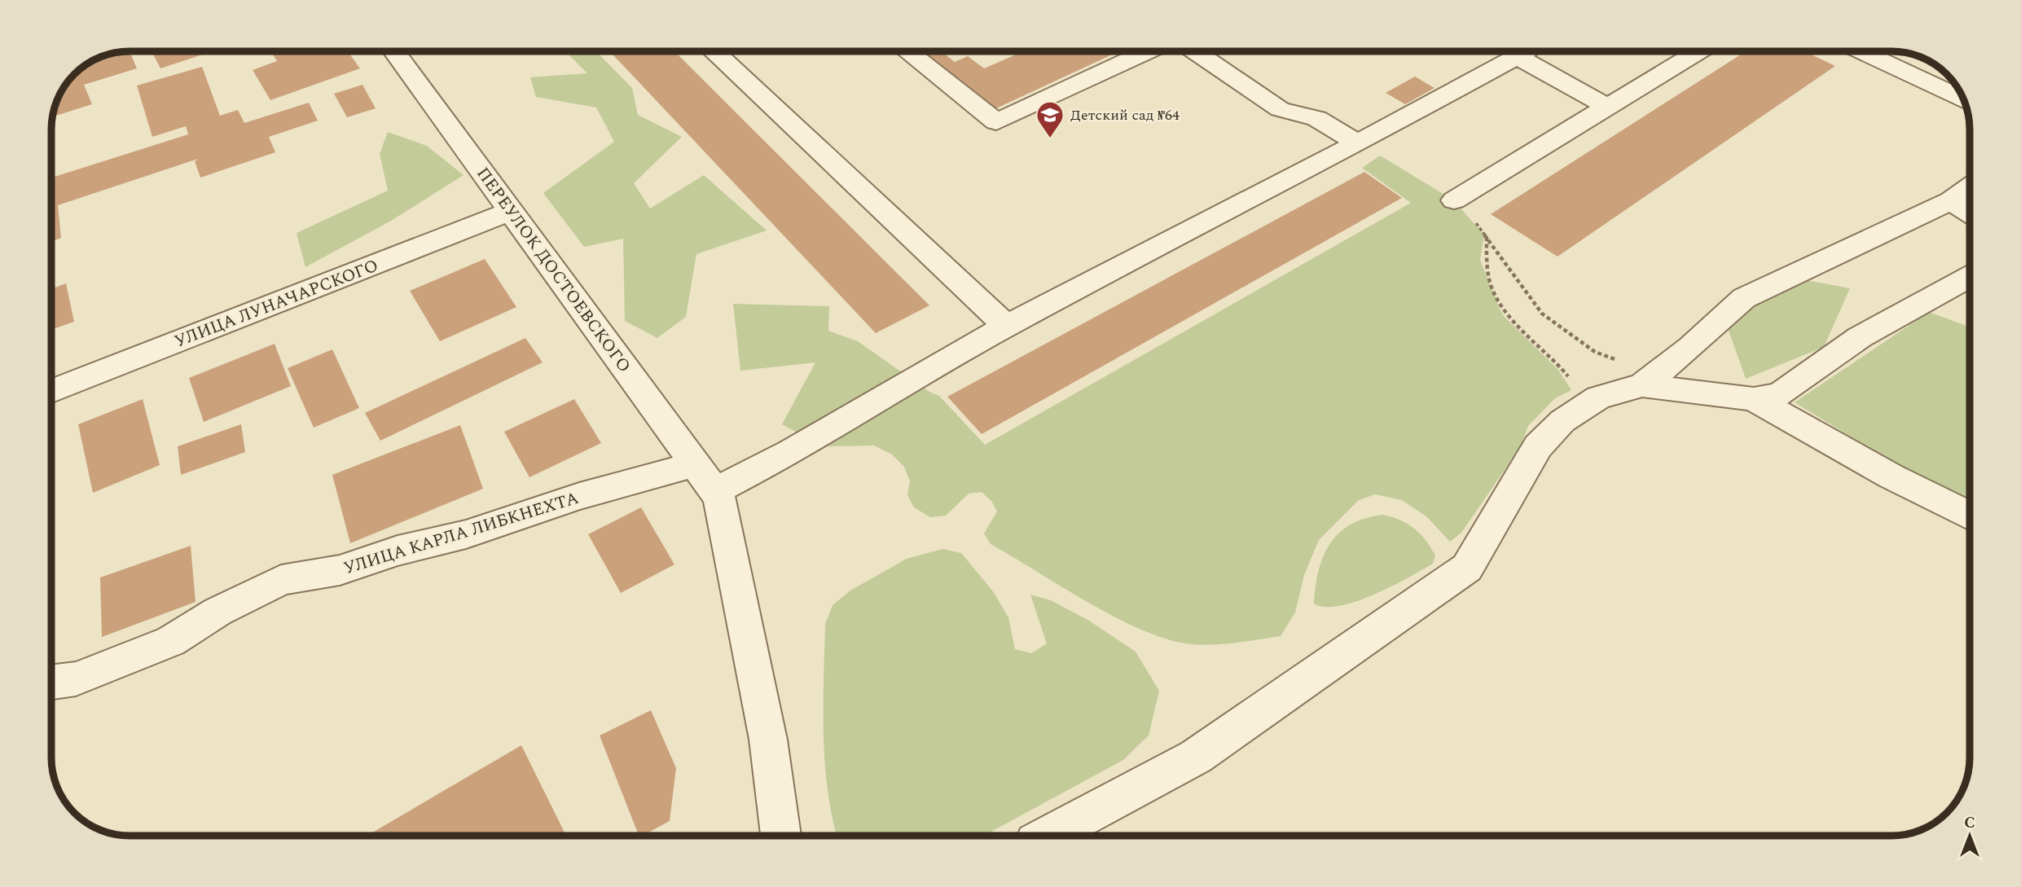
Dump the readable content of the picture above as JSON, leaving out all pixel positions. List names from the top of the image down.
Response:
{
  "streets": {
    "street": ["ПЕРЕУЛОК ДОСТОЕВСКОГО", "УЛИЦА ЛУНАЧАРСКОГО", "УЛИЦА КАРЛА ЛИБКНЕХТА"]
  },
  "crossings": [
    ["ПЕРЕУЛОК ДОСТОЕВСКОГО", "УЛИЦА ЛУНАЧАРСКОГО"],
    ["ПЕРЕУЛОК ДОСТОЕВСКОГО", "УЛИЦА КАРЛА ЛИБКНЕХТА"]
  ],
  "places": {
    "school or university": ["Детский сад №64"]
  },
  "north": "top"
}
